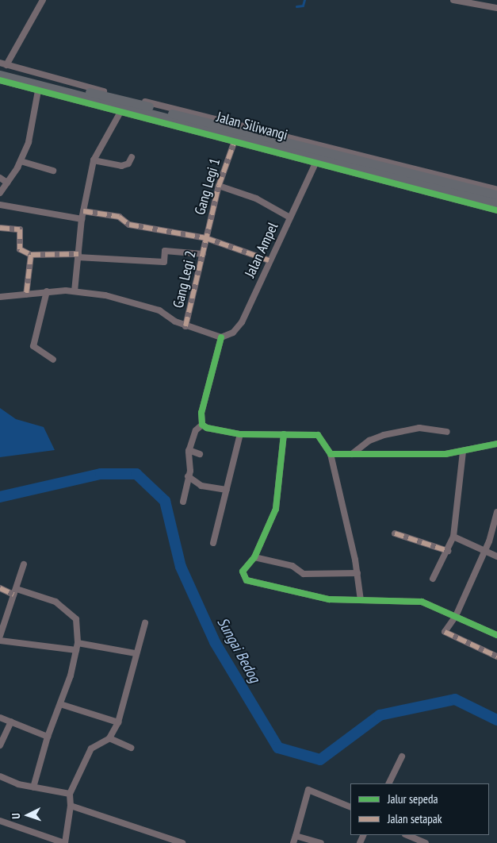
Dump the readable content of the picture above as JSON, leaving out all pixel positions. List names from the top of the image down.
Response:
{
  "streets": {
    "highway": ["Jalan Siliwangi"],
    "street": ["Gang Legi 1", "Jalan Ampel", "Gang Legi 2"]
  },
  "crossings": [
    ["Jalan Siliwangi", "Gang Legi 1"],
    ["Gang Legi 1", "Gang Legi 2"]
  ],
  "water": ["Sungai Bedog"],
  "legend": ["Jalur sepeda", "Jalan setapak"],
  "north": "left"
}
